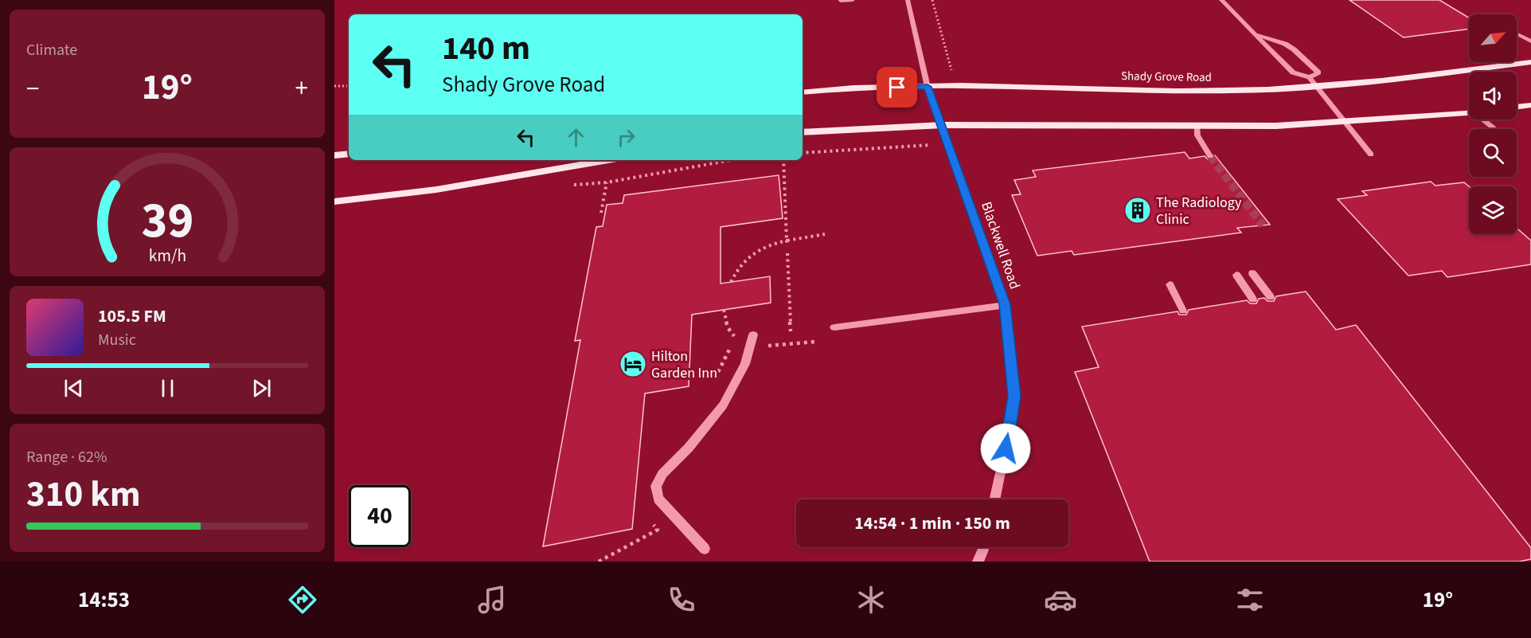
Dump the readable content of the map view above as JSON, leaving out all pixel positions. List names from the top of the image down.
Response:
{
  "streets": {
    "main road": ["Shady Grove Road"],
    "street": ["Blackwell Road"]
  },
  "crossings": [
    ["Shady Grove Road", "Blackwell Road"]
  ],
  "places": {
    "building": ["The Radiology Clinic"],
    "hotel": ["Hilton Garden Inn"]
  },
  "north": "top right",
  "page": {
    "tile": [
      "Climate",
      ["Range · 62%", "310 km"]
    ],
    "turn": ["140 m", "Shady Grove Road"],
    "heat": ["−", "19°", "+"],
    "song": ["105.5 FM", "Music"],
    "limit": "40",
    "trip": "14:54 · 1 min · 150 m",
    "tabs": ["14:53", "19°"],
    "gauge": ["39", "km/h"]
  }
}
